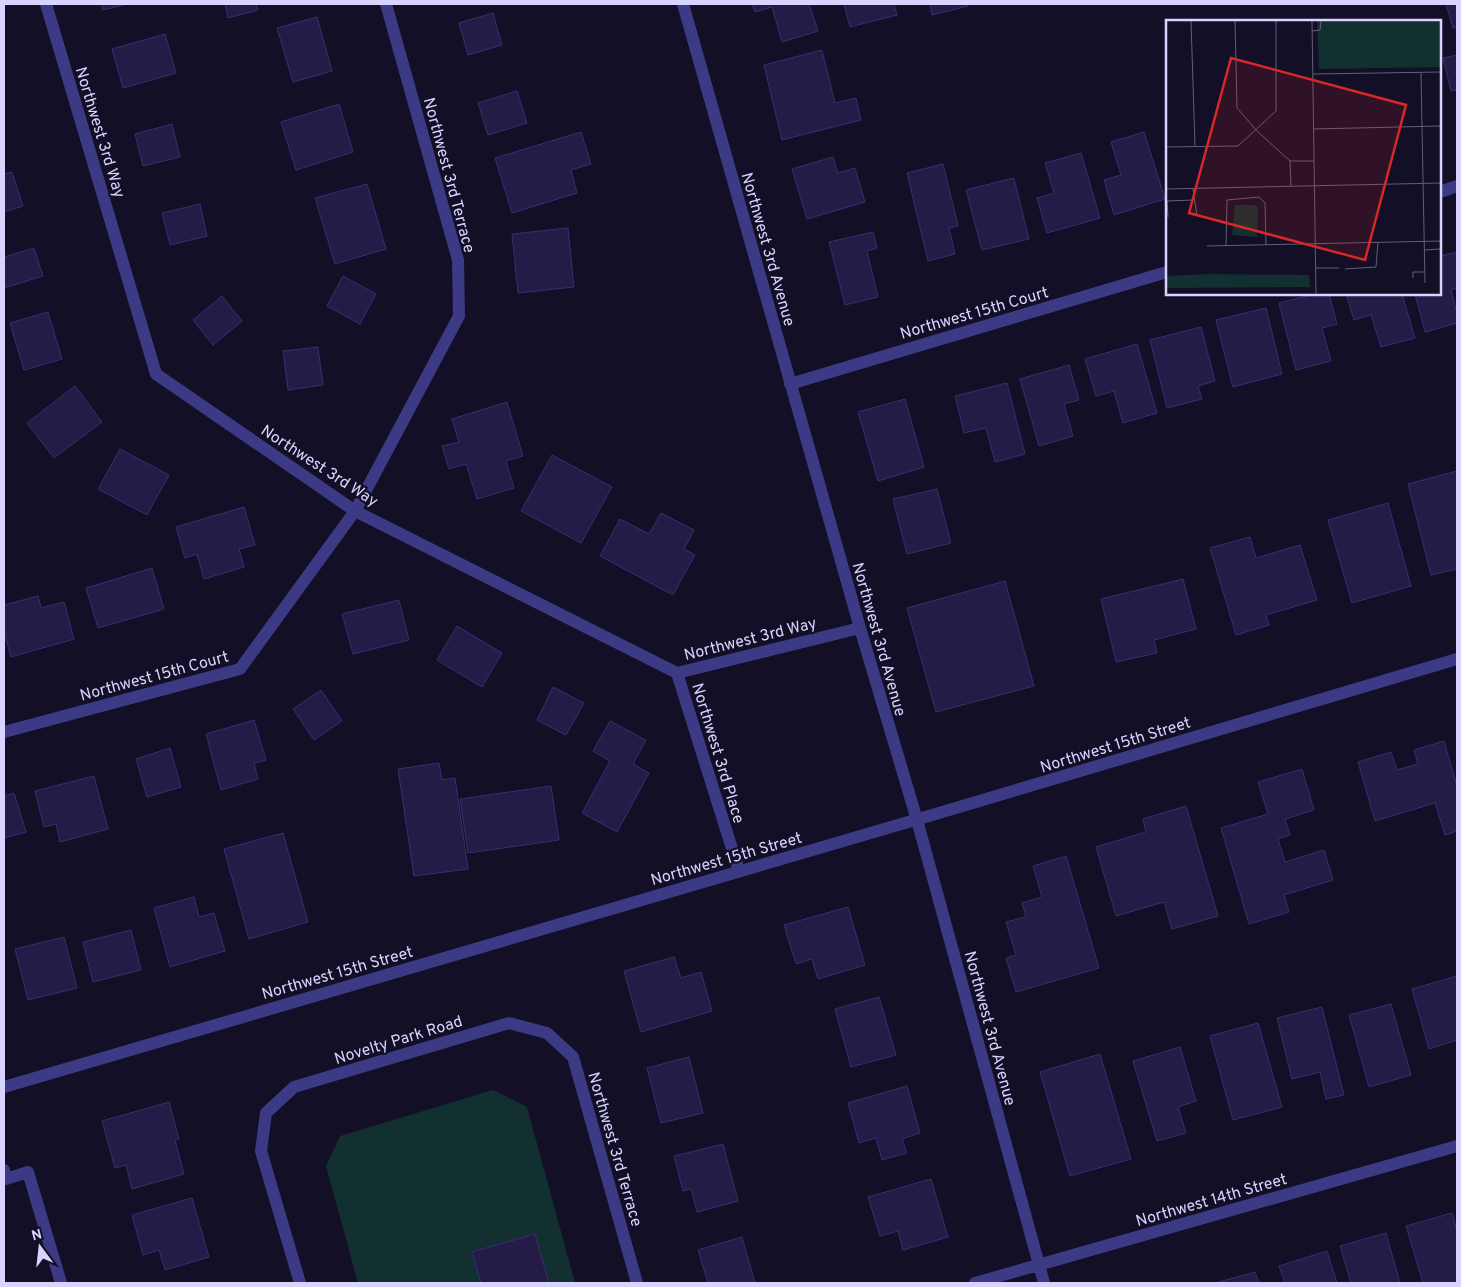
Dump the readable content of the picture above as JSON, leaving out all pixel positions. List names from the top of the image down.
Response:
{
  "streets": {
    "street": [
      "Northwest 3rd Way",
      "Northwest 3rd Terrace",
      "Northwest 3rd Avenue",
      "Northwest 15th Court",
      "Northwest 15th Street",
      "Northwest 3rd Place",
      "Novelty Park Road",
      "Northwest 14th Street"
    ]
  },
  "crossings": [
    ["Northwest 3rd Way", "Northwest 3rd Terrace"],
    ["Northwest 3rd Way", "Northwest 3rd Avenue"],
    ["Northwest 3rd Way", "Northwest 15th Court"],
    ["Northwest 3rd Way", "Northwest 3rd Place"],
    ["Northwest 3rd Terrace", "Northwest 15th Court"],
    ["Northwest 3rd Terrace", "Novelty Park Road"],
    ["Northwest 3rd Avenue", "Northwest 15th Court"],
    ["Northwest 3rd Avenue", "Northwest 15th Street"],
    ["Northwest 3rd Avenue", "Northwest 14th Street"],
    ["Northwest 15th Street", "Northwest 3rd Place"]
  ],
  "north": "top"
}
